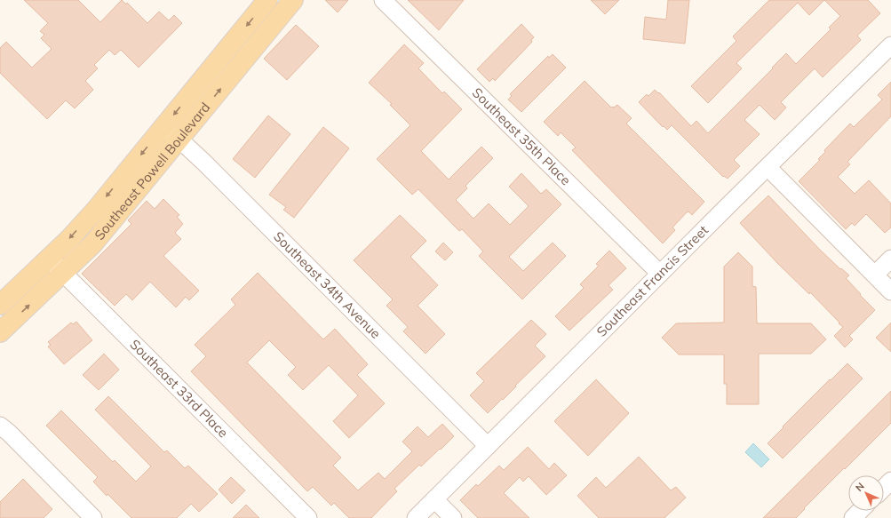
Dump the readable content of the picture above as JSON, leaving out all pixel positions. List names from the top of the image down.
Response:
{
  "streets": {
    "main road": ["Southeast Powell Boulevard"],
    "street": [
      "Southeast 35th Place",
      "Southeast Francis Street",
      "Southeast 34th Avenue",
      "Southeast 33rd Place"
    ]
  },
  "crossings": [
    ["Southeast 35th Place", "Southeast Francis Street"],
    ["Southeast Powell Boulevard", "Southeast 34th Avenue"],
    ["Southeast Powell Boulevard", "Southeast 33rd Place"],
    ["Southeast Francis Street", "Southeast 34th Avenue"]
  ],
  "north": "top left"
}
